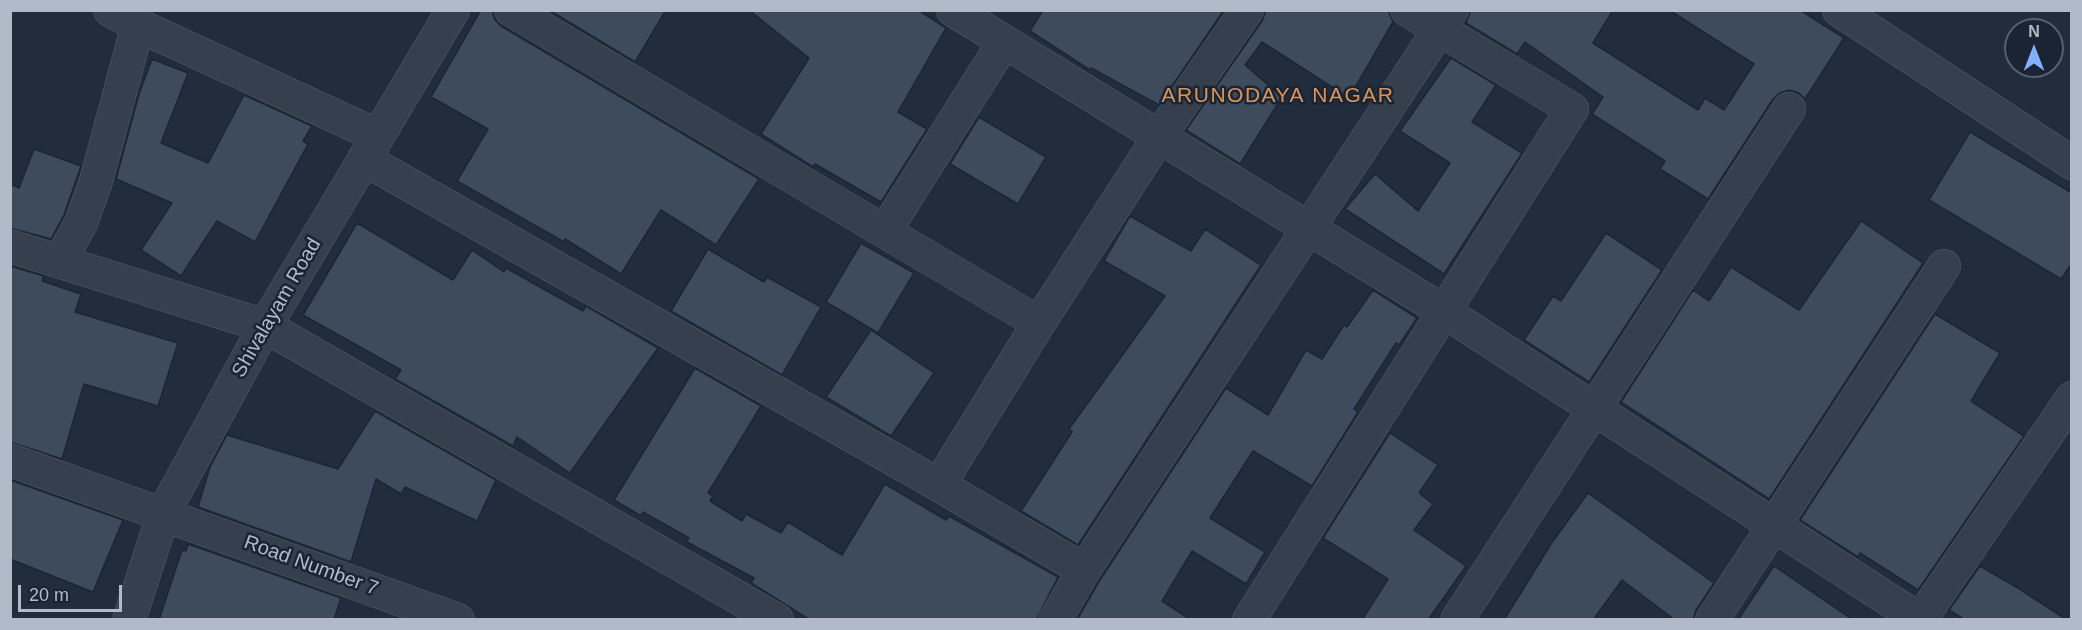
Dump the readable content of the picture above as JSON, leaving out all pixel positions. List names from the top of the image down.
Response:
{
  "streets": {
    "street": ["Shivalayam Road", "Road Number 7"]
  },
  "crossings": [
    ["Shivalayam Road", "Road Number 7"]
  ],
  "districts": ["ARUNODAYA NAGAR"],
  "scale_bar": "20 m",
  "north": "top"
}
